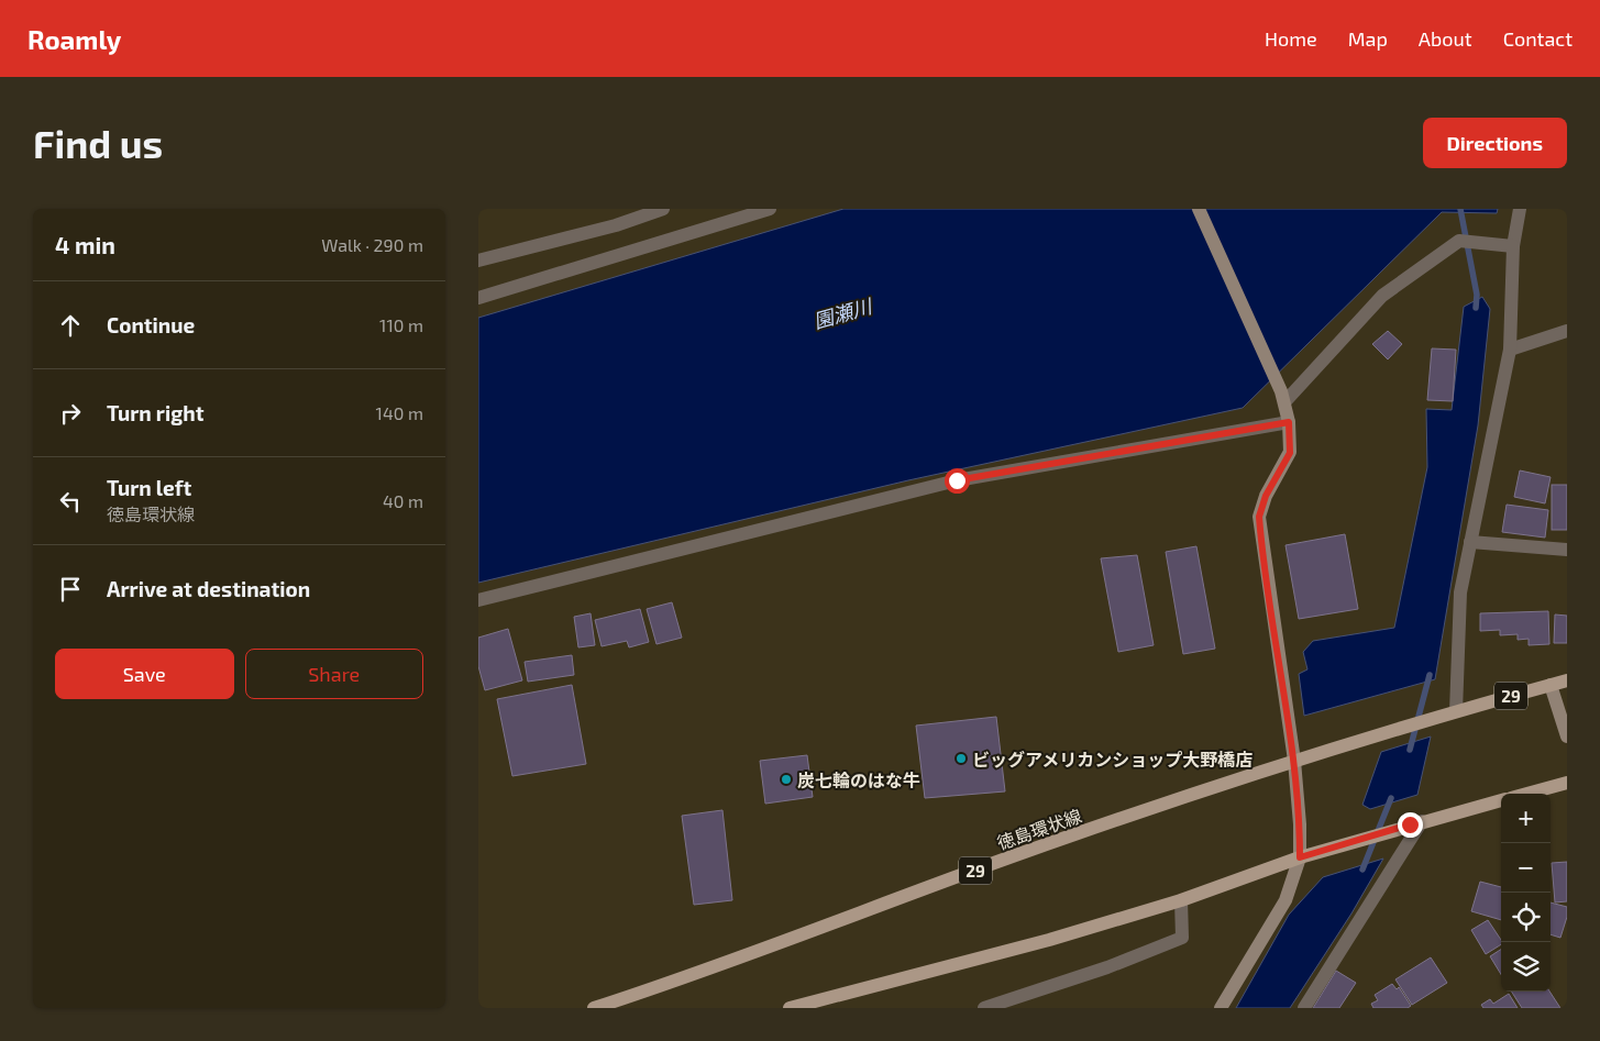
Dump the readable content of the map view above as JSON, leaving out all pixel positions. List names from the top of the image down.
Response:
{
  "streets": {
    "main road": ["29", "徳島環状線"]
  },
  "crossings": [
    ["29", "徳島環状線"]
  ],
  "water": ["園瀬川"],
  "places": ["ビッグアメリカンショップ大野橋店", "炭七輪のはな牛"],
  "page": {
    "header": "Roamly",
    "nav": [
      "Home",
      "Map",
      "About",
      "Contact"
    ],
    "buttons": [
      "Directions",
      ["Save", "Share"]
    ],
    "title": "Find us",
    "heading": ["4 min", "Walk · 290 m"],
    "list": [
      ["Continue", "110 m"],
      ["Turn right", "140 m"],
      ["Turn left", "徳島環状線", "40 m"],
      "Arrive at destination"
    ],
    "map_buttons": ["+", "−"]
  }
}
